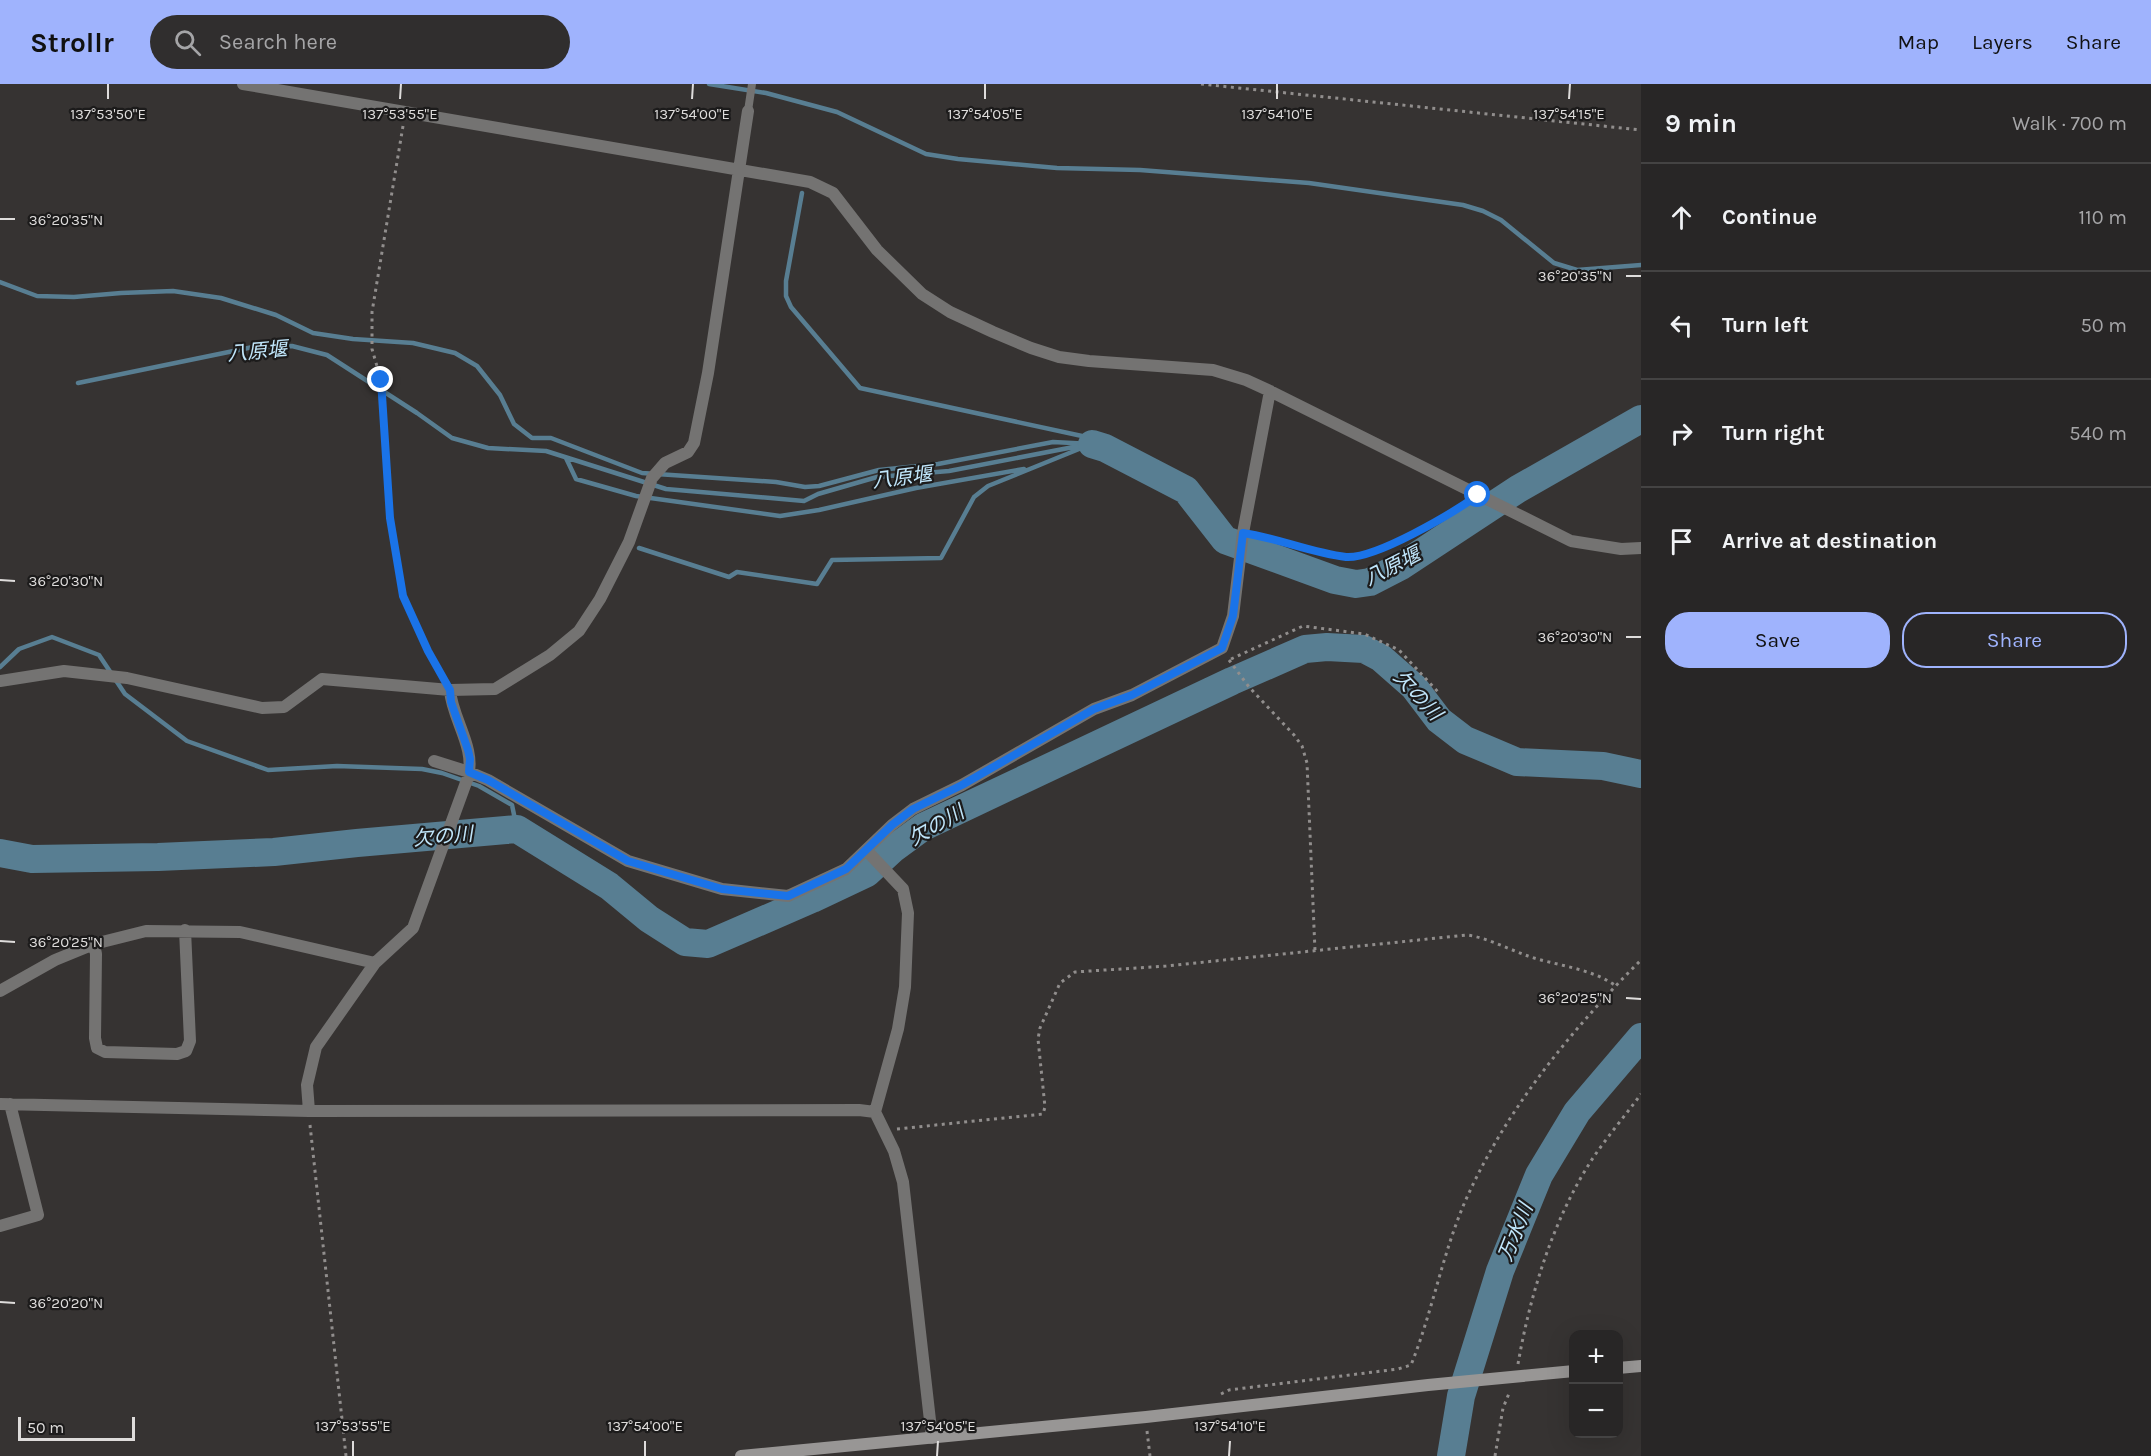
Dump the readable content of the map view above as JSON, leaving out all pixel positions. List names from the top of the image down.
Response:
{
  "water": ["八原堰", "欠の川", "万水川"],
  "scale_bar": "50 m",
  "page": {
    "header": "Strollr",
    "search": "Search here",
    "nav": ["Map", "Layers", "Share"],
    "heading": ["9 min", "Walk · 700 m"],
    "list": [
      ["Continue", "110 m"],
      ["Turn left", "50 m"],
      ["Turn right", "540 m"],
      "Arrive at destination"
    ],
    "buttons": ["Save", "Share"],
    "map_buttons": ["+", "−"],
    "scale": "50 m"
  },
  "coordinates": [
    "137°53'50\"E",
    "137°53'55\"E",
    "137°54'00\"E",
    "137°54'05\"E",
    "137°54'10\"E",
    "137°54'15\"E",
    "36°20'35\"N",
    "36°20'30\"N",
    "36°20'25\"N",
    "36°20'20\"N"
  ]
}
